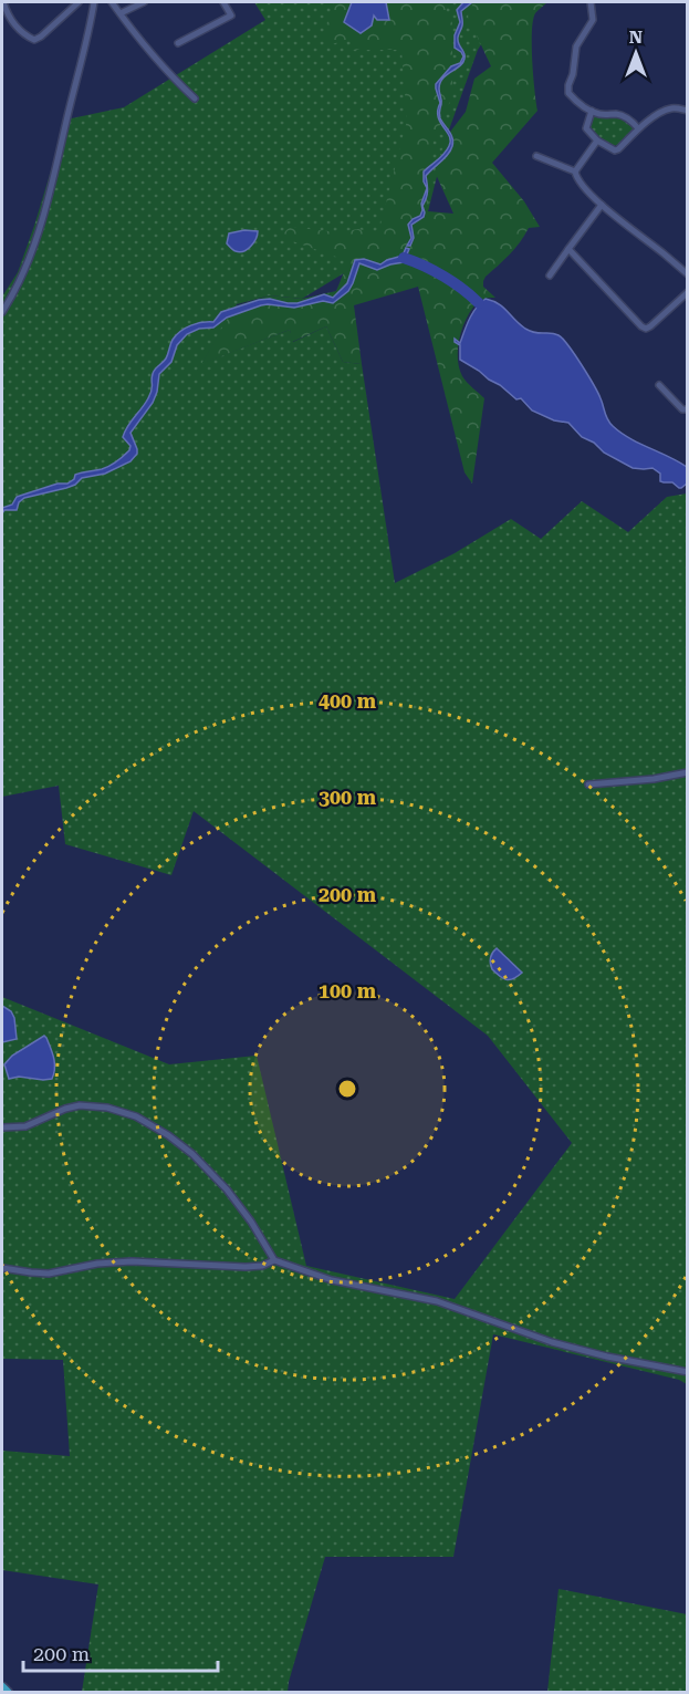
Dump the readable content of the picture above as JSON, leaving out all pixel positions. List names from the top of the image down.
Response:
{
  "scale_bar": "200 m",
  "north": "top",
  "rings": [
    "400 m",
    "300 m",
    "200 m",
    "100 m"
  ]
}
